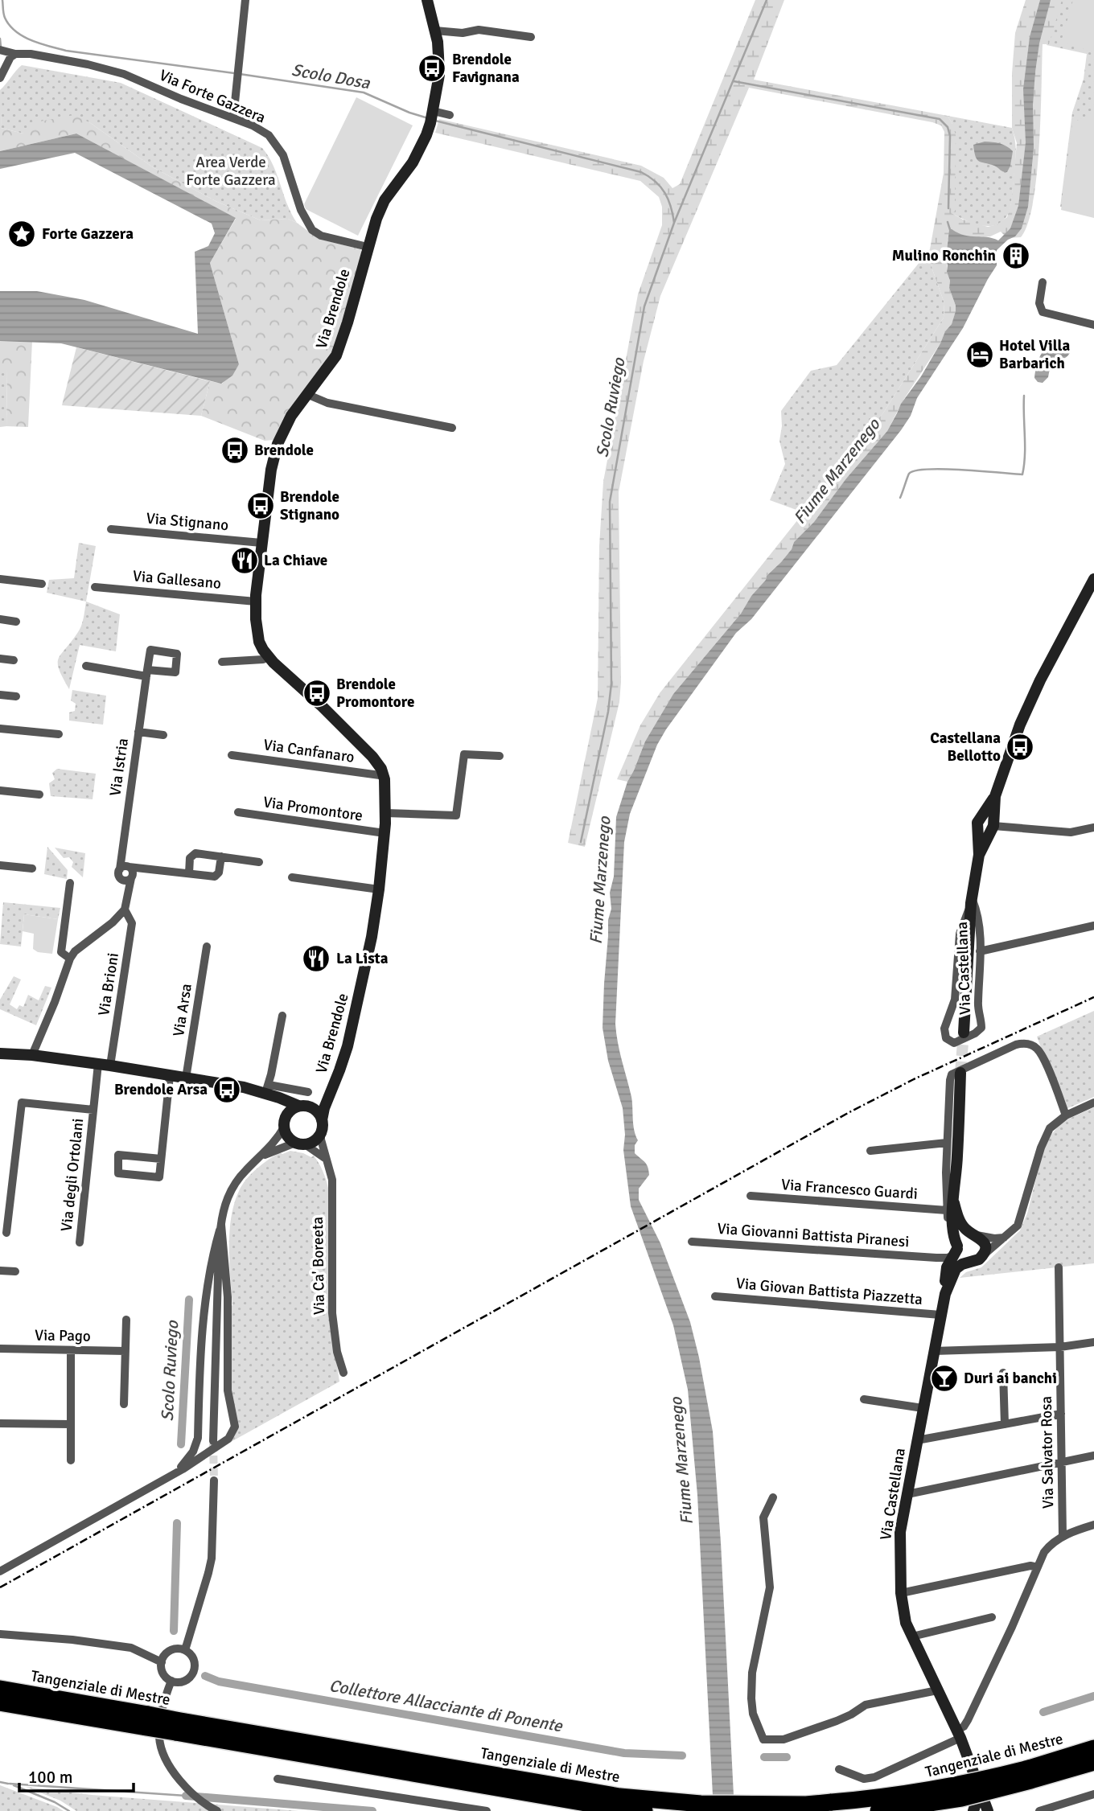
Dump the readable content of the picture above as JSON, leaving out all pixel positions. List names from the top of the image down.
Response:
{
  "streets": {
    "highway": ["Tangenziale di Mestre"],
    "street": [
      "Via Forte Gazzera",
      "Via Brendole",
      "Via Stignano",
      "Via Gallesano",
      "Via Canfanaro",
      "Via Istria",
      "Via Promontore",
      "Via Castellana",
      "Via Brioni",
      "Via Arsa",
      "Via degli Ortolani",
      "Via Francesco Guardi",
      "Via Giovanni Battista Piranesi",
      "Via Ca' Boreeta",
      "Via Giovan Battista Piazzetta",
      "Via Pago",
      "Via Salvator Rosa"
    ]
  },
  "crossings": [
    ["Via Forte Gazzera", "Via Brendole"],
    ["Via Brendole", "Via Stignano"],
    ["Via Brendole", "Via Gallesano"],
    ["Via Brendole", "Via Canfanaro"],
    ["Via Brendole", "Via Promontore"],
    ["Via Brendole", "Via Ca' Boreeta"],
    ["Via Istria", "Via Brioni"],
    ["Via Castellana", "Via Giovanni Battista Piranesi"],
    ["Via Castellana", "Via Giovan Battista Piazzetta"]
  ],
  "water": [
    "Scolo Dosa",
    "Scolo Ruviego",
    "Fiume Marzenego",
    "Collettore Allacciante di Ponente"
  ],
  "parks": ["Area Verde Forte Gazzera"],
  "places": {
    "bus stop": [
      "Brendole Favignana",
      "Brendole",
      "Brendole Stignano",
      "Brendole Promontore",
      "Castellana Bellotto",
      "Brendole Arsa"
    ],
    "place": ["Forte Gazzera"],
    "building": ["Mulino Ronchin"],
    "hotel": ["Hotel Villa Barbarich"],
    "restaurant": ["La Chiave", "La Lista"],
    "bar": ["Duri ai banchi"]
  },
  "scale_bar": "100 m"
}
